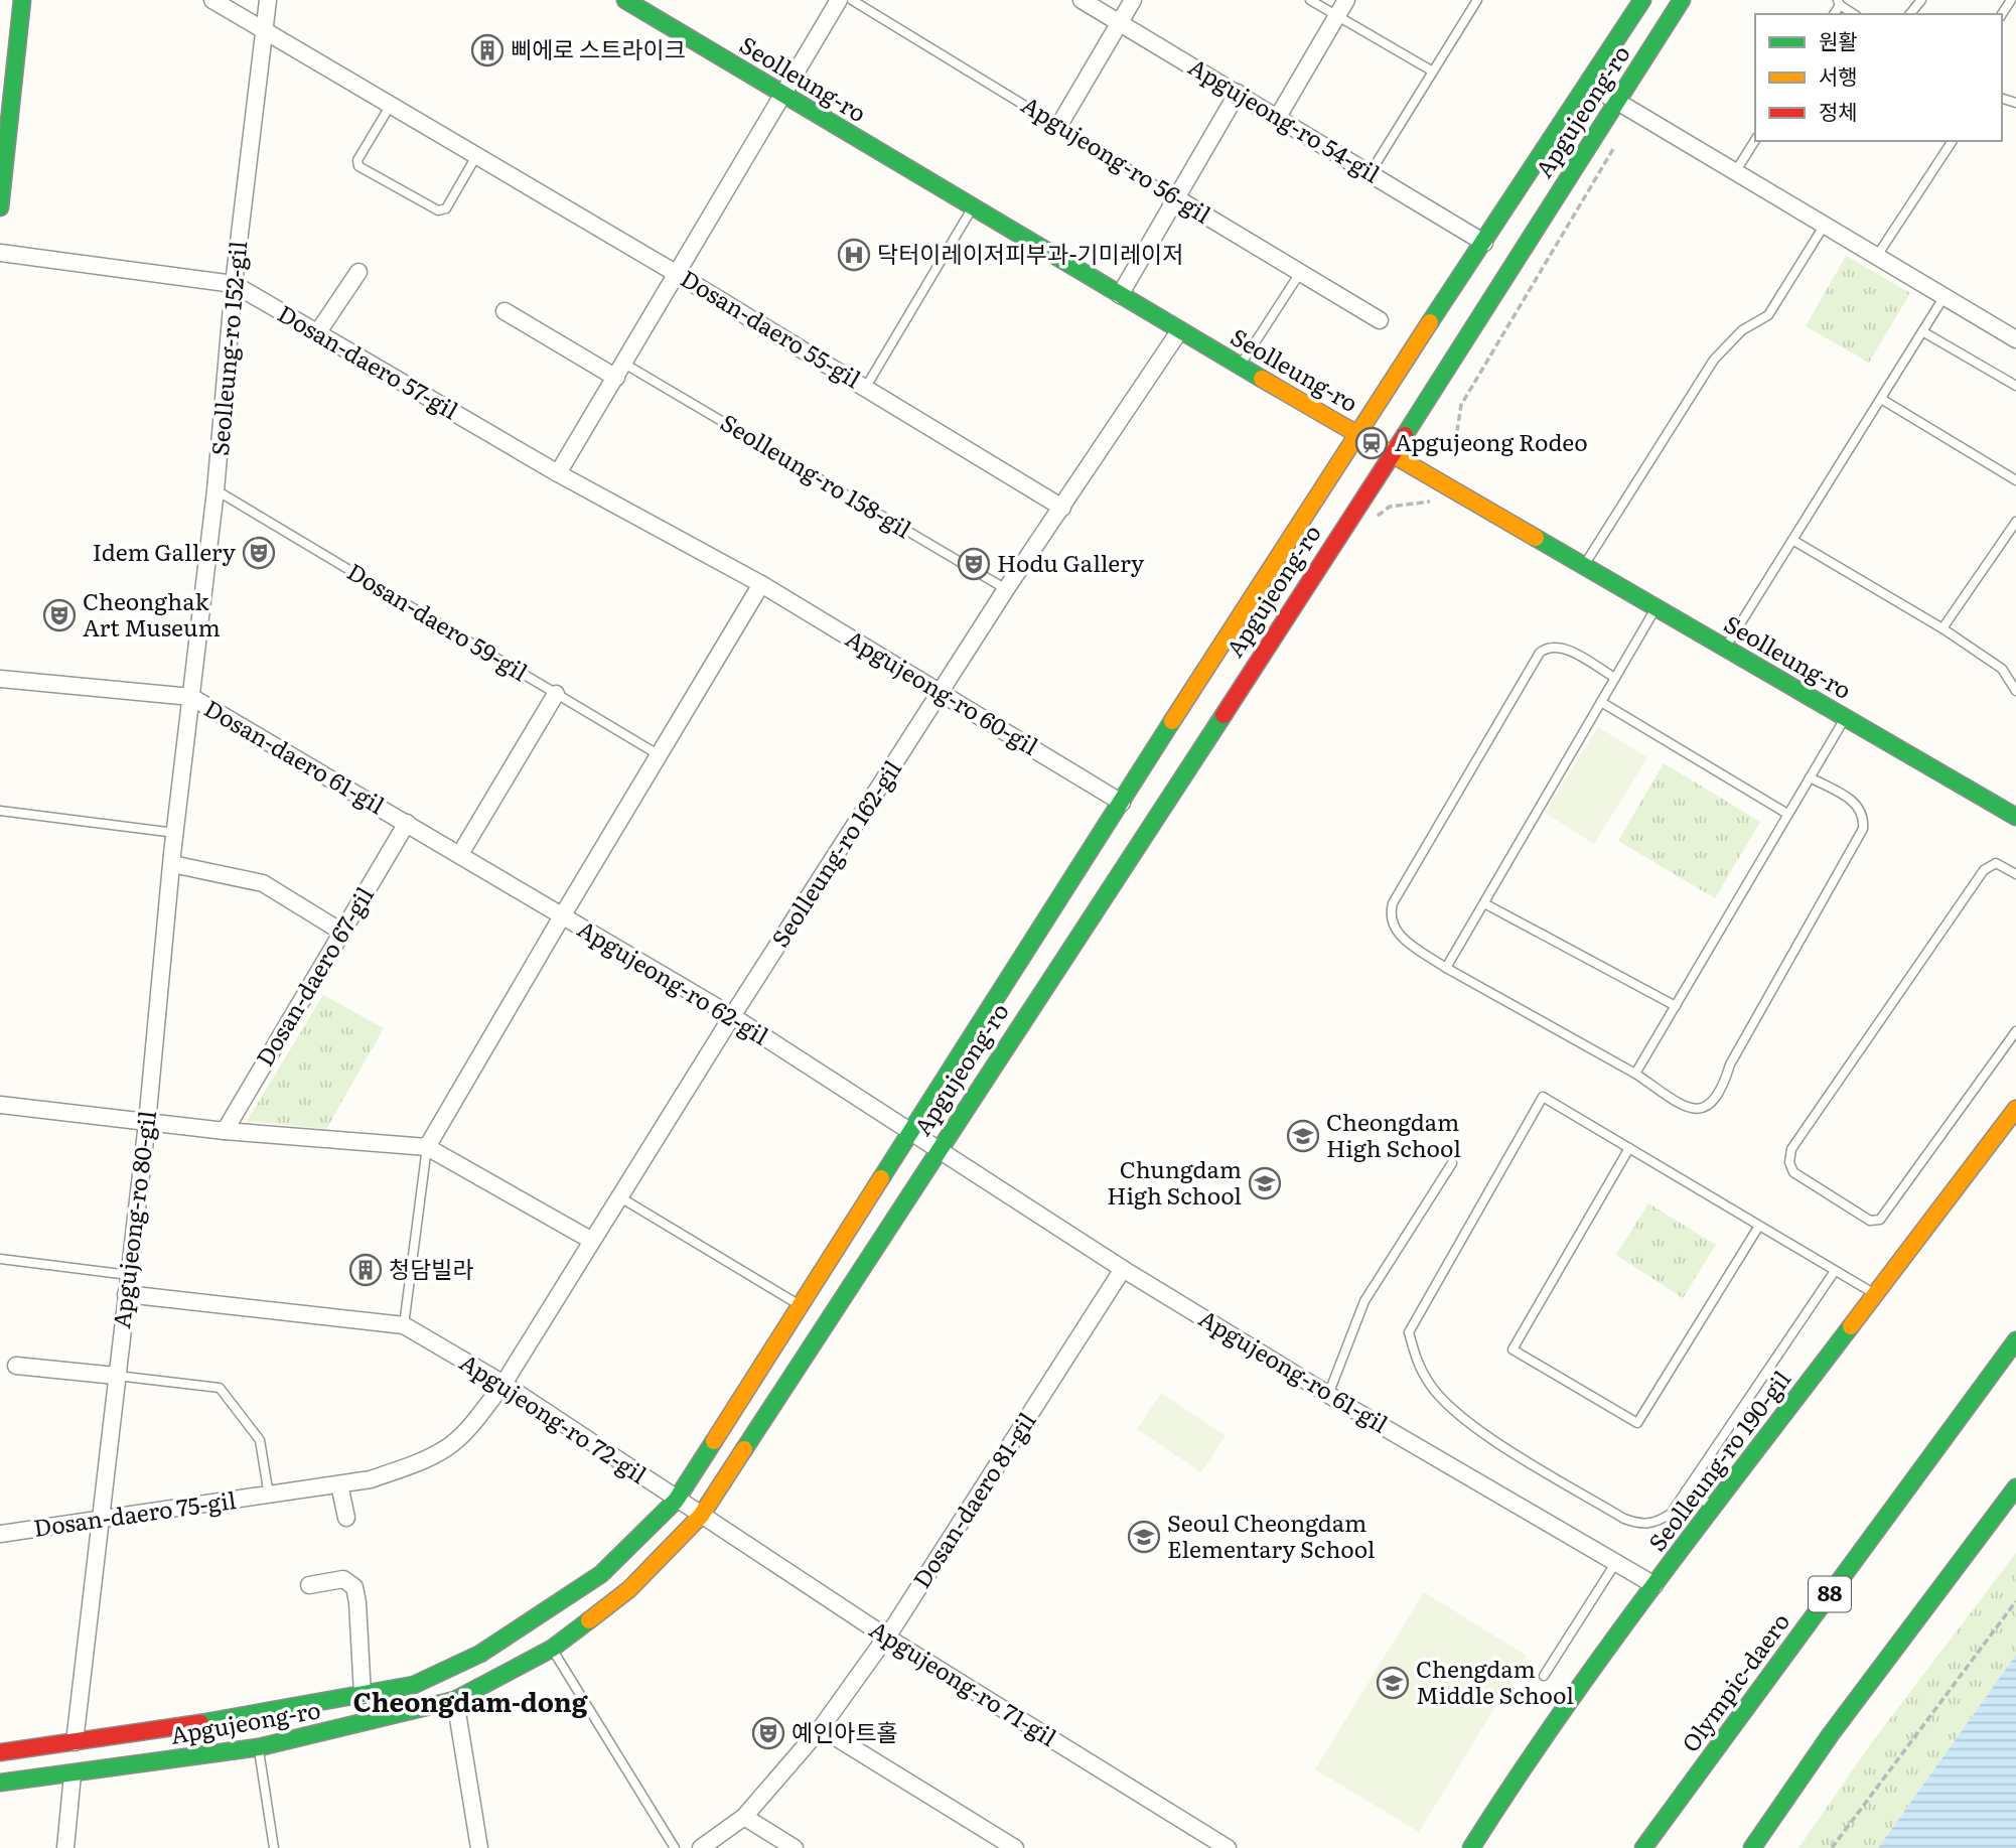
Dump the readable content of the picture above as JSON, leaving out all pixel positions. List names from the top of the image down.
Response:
{
  "streets": {
    "main road": [
      "Seolleung-ro",
      "Apgujeong-ro",
      "Seolleung-ro 190-gil",
      "88",
      "Olympic-daero"
    ],
    "street": [
      "Apgujeong-ro 54-gil",
      "Apgujeong-ro 56-gil",
      "Dosan-daero 55-gil",
      "Seolleung-ro 152-gil",
      "Dosan-daero 57-gil",
      "Apgujeong-ro 60-gil",
      "Dosan-daero 61-gil",
      "Seolleung-ro 162-gil",
      "Dosan-daero 67-gil",
      "Apgujeong-ro 62-gil",
      "Apgujeong-ro 80-gil",
      "Apgujeong-ro 61-gil",
      "Apgujeong-ro 72-gil",
      "Dosan-daero 81-gil",
      "Dosan-daero 75-gil",
      "Apgujeong-ro 71-gil"
    ],
    "lane": ["Seolleung-ro 158-gil", "Dosan-daero 59-gil"]
  },
  "crossings": [
    ["Seolleung-ro", "Apgujeong-ro"],
    ["Seolleung-ro", "Seolleung-ro 162-gil"],
    ["Apgujeong-ro", "Apgujeong-ro 54-gil"],
    ["Apgujeong-ro", "Apgujeong-ro 60-gil"],
    ["Apgujeong-ro", "Apgujeong-ro 62-gil"],
    ["Apgujeong-ro", "Apgujeong-ro 80-gil"],
    ["Apgujeong-ro", "Apgujeong-ro 61-gil"],
    ["Apgujeong-ro", "Apgujeong-ro 72-gil"],
    ["Apgujeong-ro", "Apgujeong-ro 71-gil"],
    ["Dosan-daero 55-gil", "Seolleung-ro 152-gil"],
    ["Dosan-daero 55-gil", "Seolleung-ro 162-gil"],
    ["Seolleung-ro 152-gil", "Dosan-daero 57-gil"],
    ["Seolleung-ro 152-gil", "Dosan-daero 59-gil"],
    ["Seolleung-ro 152-gil", "Dosan-daero 61-gil"],
    ["Seolleung-ro 152-gil", "Apgujeong-ro 80-gil"],
    ["Dosan-daero 57-gil", "Apgujeong-ro 60-gil"],
    ["Seolleung-ro 158-gil", "Seolleung-ro 162-gil"],
    ["Apgujeong-ro 60-gil", "Seolleung-ro 162-gil"],
    ["Dosan-daero 61-gil", "Dosan-daero 67-gil"],
    ["Dosan-daero 61-gil", "Apgujeong-ro 62-gil"],
    ["Dosan-daero 61-gil", "Apgujeong-ro 80-gil"],
    ["Seolleung-ro 162-gil", "Apgujeong-ro 62-gil"],
    ["Seolleung-ro 162-gil", "Apgujeong-ro 72-gil"],
    ["Seolleung-ro 162-gil", "Dosan-daero 75-gil"],
    ["Apgujeong-ro 62-gil", "Apgujeong-ro 61-gil"],
    ["Apgujeong-ro 80-gil", "Apgujeong-ro 72-gil"],
    ["Apgujeong-ro 80-gil", "Dosan-daero 75-gil"],
    ["Apgujeong-ro 61-gil", "Seolleung-ro 190-gil"],
    ["Apgujeong-ro 61-gil", "Dosan-daero 81-gil"],
    ["Apgujeong-ro 72-gil", "Dosan-daero 75-gil"],
    ["Apgujeong-ro 72-gil", "Apgujeong-ro 71-gil"],
    ["Dosan-daero 81-gil", "Apgujeong-ro 71-gil"]
  ],
  "districts": ["Cheongdam-dong"],
  "places": {
    "building": ["삐에로 스트라이크", "청담빌라"],
    "hospital": ["닥터이레이저피부과-기미레이저"],
    "station": ["Apgujeong Rodeo"],
    "theatre": [
      "Idem Gallery",
      "Hodu Gallery",
      "Cheonghak Art Museum",
      "예인아트홀"
    ],
    "school or university": [
      "Cheongdam High School",
      "Chungdam High School",
      "Seoul Cheongdam Elementary School",
      "Chengdam Middle School"
    ]
  },
  "legend": ["원활", "서행", "정체"]
}
